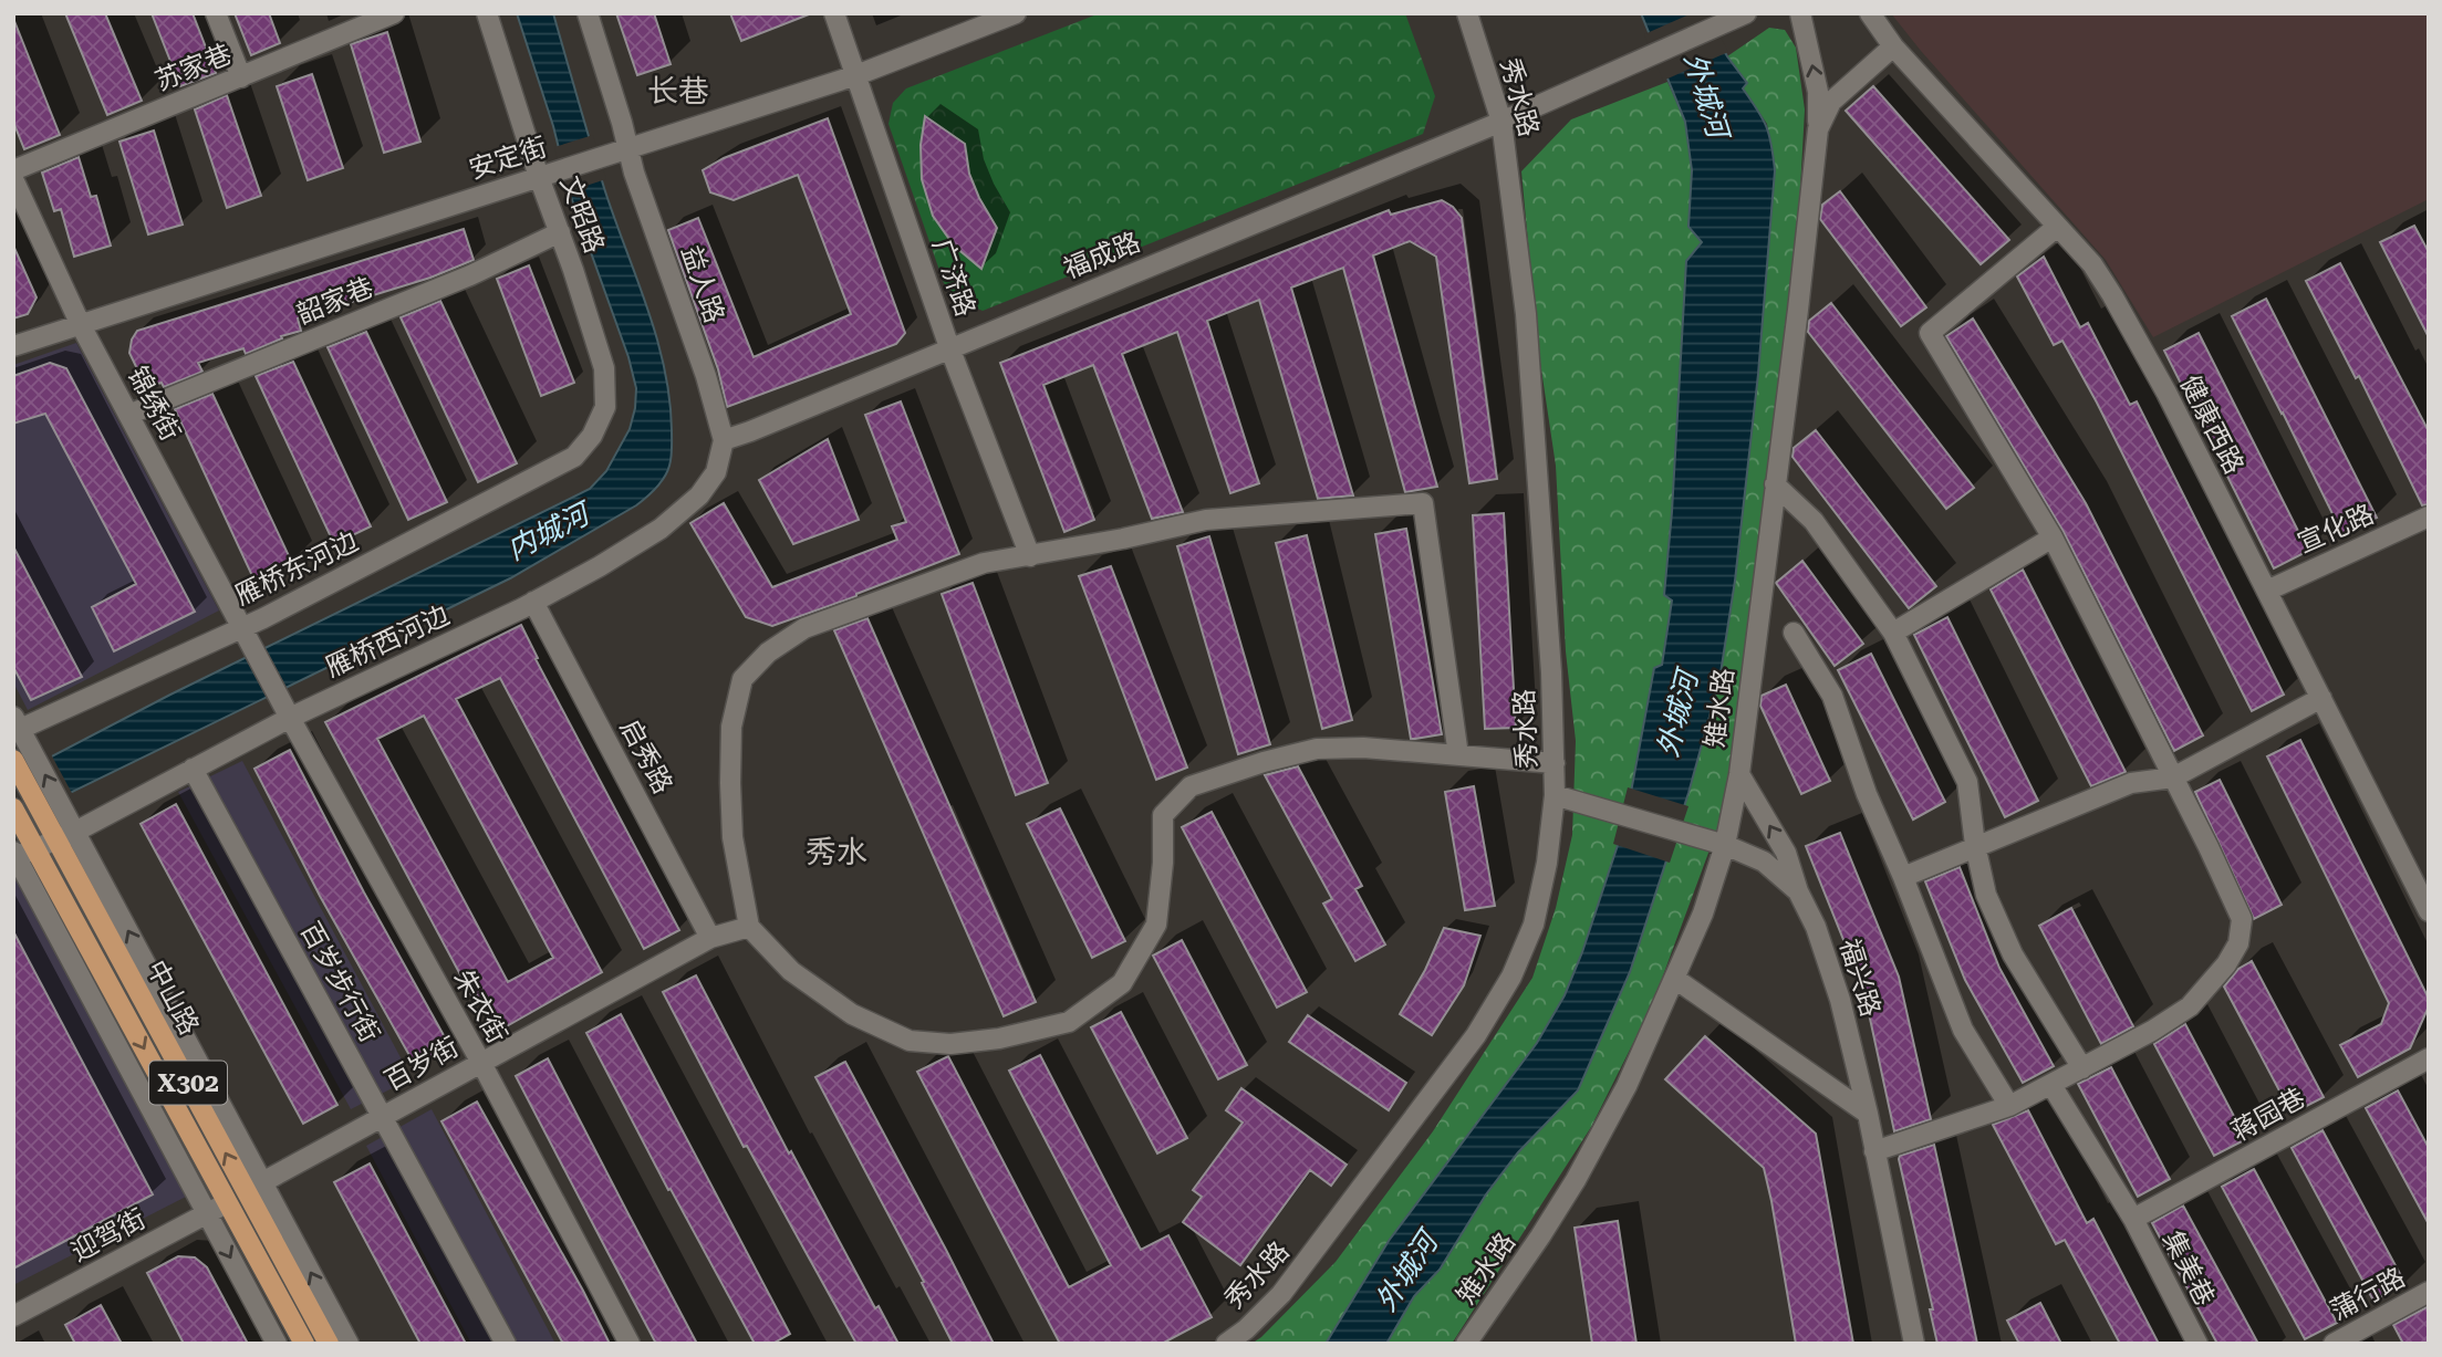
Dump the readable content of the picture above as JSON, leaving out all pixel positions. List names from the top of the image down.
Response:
{
  "streets": {
    "main road": ["中山路", "X302"],
    "street": [
      "苏家巷",
      "秀水路",
      "安定街",
      "文昭路",
      "福成路",
      "广济路",
      "益人路",
      "韶家巷",
      "锦绣街",
      "健康西路",
      "宣化路",
      "雁桥东河边",
      "雁桥西河边",
      "雉水路",
      "启秀路",
      "福兴路",
      "百岁步行街",
      "朱衣街",
      "百岁街",
      "蒋园巷",
      "迎驾街",
      "集美巷",
      "蒲行路"
    ]
  },
  "crossings": [
    ["秀水路", "福成路"],
    ["秀水路", "福兴路"],
    ["安定街", "文昭路"],
    ["安定街", "广济路"],
    ["安定街", "益人路"],
    ["安定街", "锦绣街"],
    ["文昭路", "韶家巷"],
    ["文昭路", "雁桥东河边"],
    ["福成路", "广济路"],
    ["福成路", "益人路"],
    ["福成路", "雁桥西河边"],
    ["益人路", "雁桥西河边"],
    ["韶家巷", "锦绣街"],
    ["锦绣街", "雁桥东河边"],
    ["锦绣街", "朱衣街"],
    ["健康西路", "宣化路"],
    ["健康西路", "雉水路"],
    ["雁桥西河边", "启秀路"],
    ["雁桥西河边", "百岁步行街"],
    ["雁桥西河边", "中山路"],
    ["雁桥西河边", "朱衣街"],
    ["雉水路", "福兴路"],
    ["启秀路", "百岁街"],
    ["百岁步行街", "百岁街"],
    ["中山路", "百岁街"],
    ["中山路", "迎驾街"],
    ["朱衣街", "百岁街"],
    ["蒋园巷", "集美巷"]
  ],
  "districts": ["长巷", "秀水"],
  "water": ["外城河", "内城河"]
}
